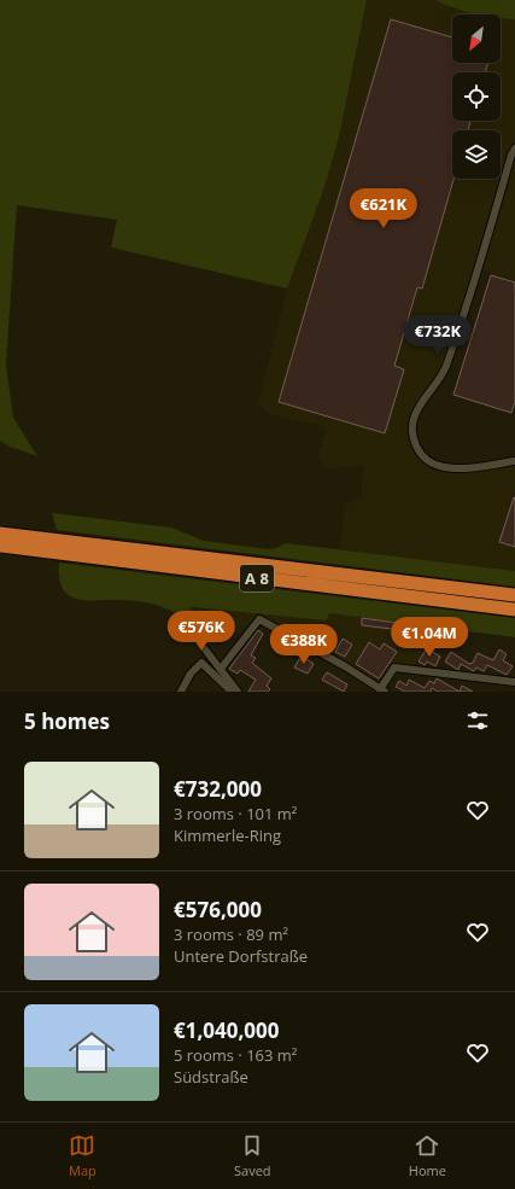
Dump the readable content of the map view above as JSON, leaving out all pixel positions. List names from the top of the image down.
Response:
{
  "streets": {
    "highway": ["A 8"]
  },
  "north": "bottom left",
  "page": {
    "price": [
      "€621K",
      "€732K",
      "€576K",
      "€1.04M",
      "€388K"
    ],
    "heading": "5 homes",
    "list": [
      {
        "name": "€732,000",
        "note": "3 rooms · 101 m² · Kimmerle-Ring"
      },
      {
        "name": "€576,000",
        "note": "3 rooms · 89 m² · Untere Dorfstraße"
      },
      {
        "name": "€1,040,000",
        "note": "5 rooms · 163 m² · Südstraße"
      }
    ],
    "tabs": ["Map", "Saved", "Home"]
  }
}
